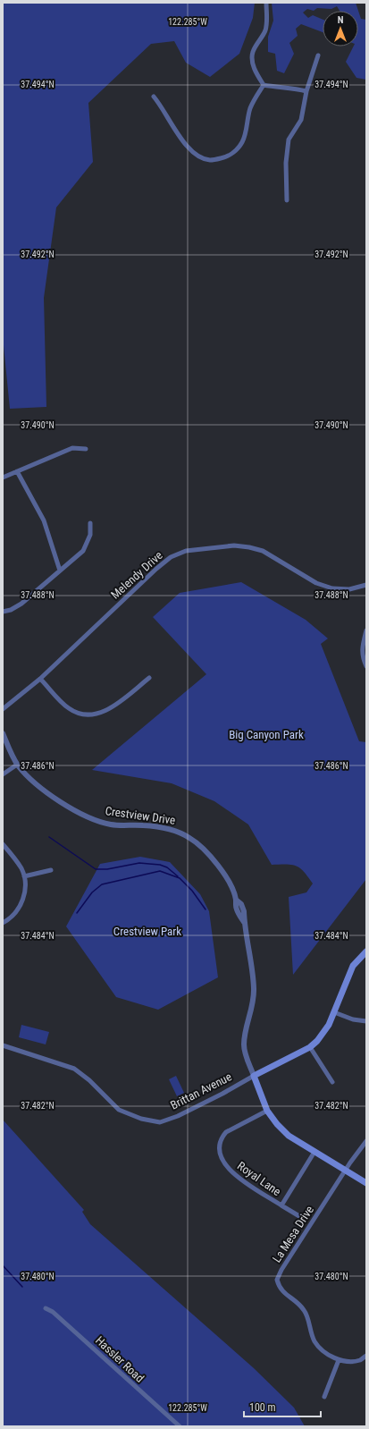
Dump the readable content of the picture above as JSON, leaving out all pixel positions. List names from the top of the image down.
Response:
{
  "streets": {
    "main road": ["Crestview Drive", "Brittan Avenue"],
    "street": [
      "Melendy Drive",
      "Royal Lane",
      "La Mesa Drive",
      "Hassler Road"
    ]
  },
  "crossings": [
    ["Crestview Drive", "Brittan Avenue"],
    ["Crestview Drive", "Royal Lane"],
    ["Crestview Drive", "La Mesa Drive"]
  ],
  "parks": ["Big Canyon Park", "Crestview Park"],
  "scale_bar": "100 m",
  "north": "top",
  "coordinates": [
    "122.285°W",
    "37.494°N",
    "37.492°N",
    "37.490°N",
    "37.488°N",
    "37.486°N",
    "37.484°N",
    "37.482°N",
    "37.480°N"
  ]
}
